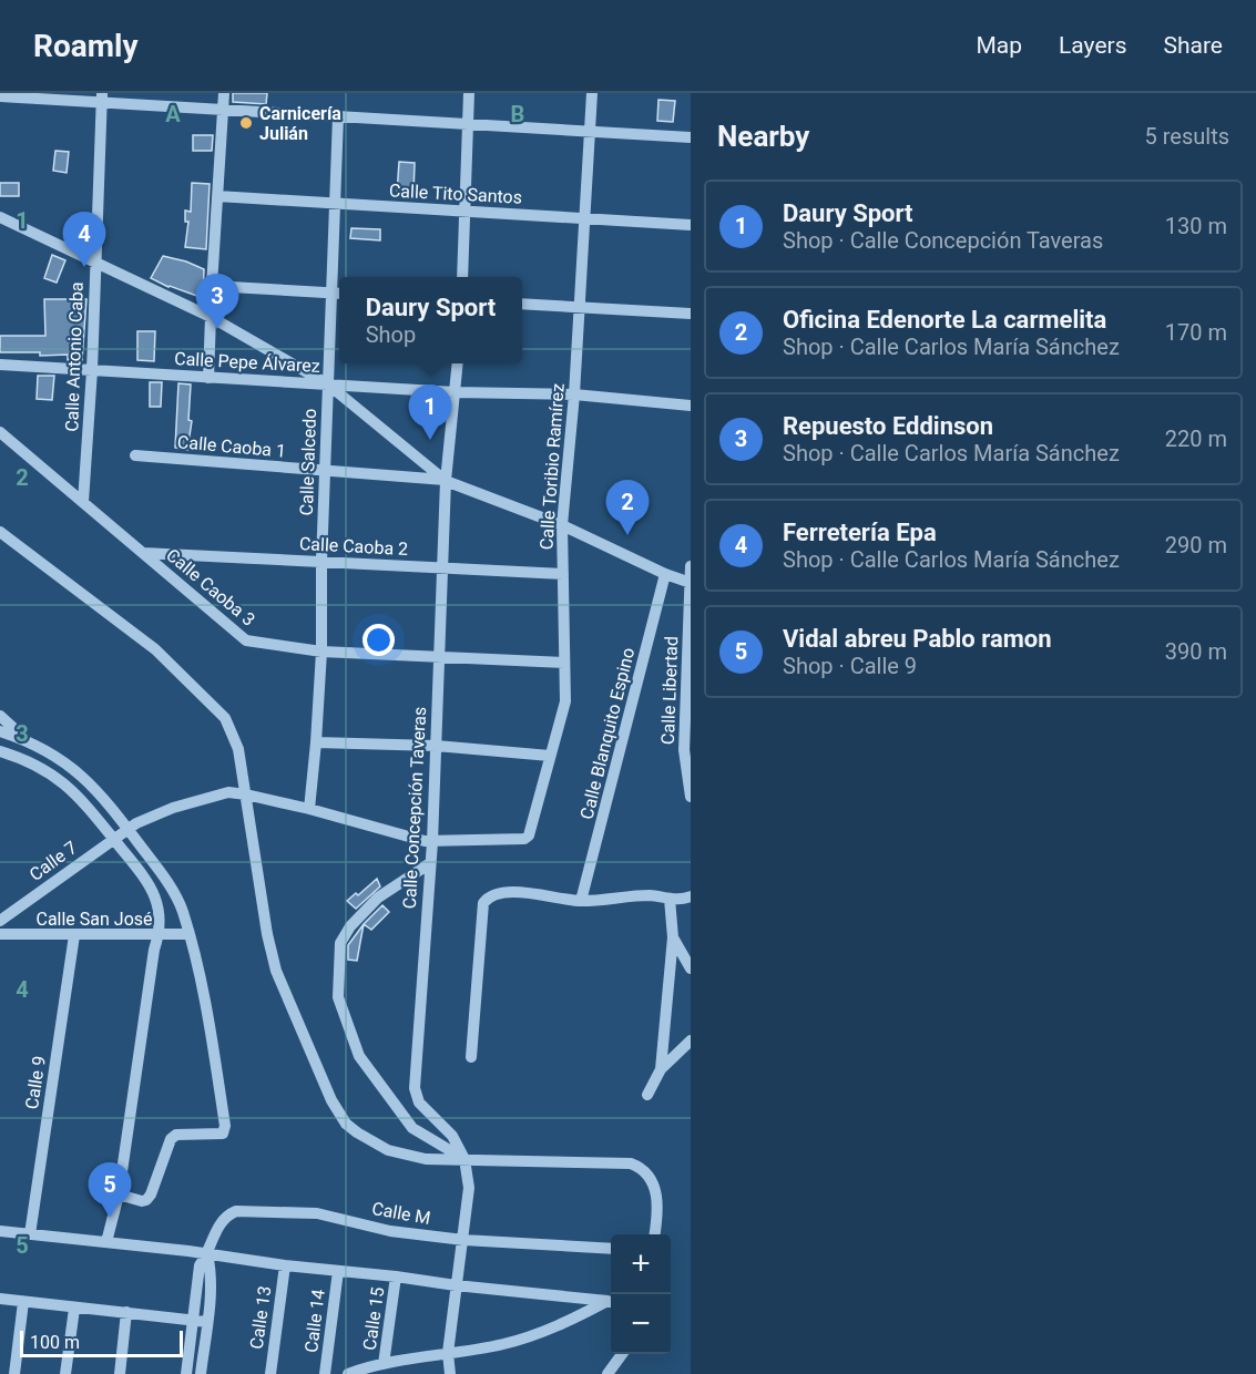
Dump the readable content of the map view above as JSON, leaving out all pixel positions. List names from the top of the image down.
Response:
{
  "streets": {
    "street": [
      "Calle Tito Santos",
      "Calle Antonio Caba",
      "Calle Pepe Álvarez",
      "Calle Caoba 1",
      "Calle Salcedo",
      "Calle Toribio Ramírez",
      "Calle Caoba 2",
      "Calle Caoba 3",
      "Calle Libertad",
      "Calle Blanquito Espino",
      "Calle Concepción Taveras",
      "Calle 7",
      "Calle San José",
      "Calle 9",
      "Calle M",
      "Calle 13",
      "Calle 15",
      "Calle 14"
    ]
  },
  "crossings": [
    ["Calle Tito Santos", "Calle Salcedo"],
    ["Calle Tito Santos", "Calle Toribio Ramírez"],
    ["Calle Antonio Caba", "Calle Pepe Álvarez"],
    ["Calle Antonio Caba", "Calle Caoba 3"],
    ["Calle Pepe Álvarez", "Calle Salcedo"],
    ["Calle Pepe Álvarez", "Calle Toribio Ramírez"],
    ["Calle Pepe Álvarez", "Calle Concepción Taveras"],
    ["Calle Caoba 1", "Calle Salcedo"],
    ["Calle Caoba 1", "Calle Concepción Taveras"],
    ["Calle Salcedo", "Calle Caoba 2"],
    ["Calle Salcedo", "Calle Caoba 3"],
    ["Calle Salcedo", "Calle 7"],
    ["Calle Toribio Ramírez", "Calle Caoba 2"],
    ["Calle Toribio Ramírez", "Calle Caoba 3"],
    ["Calle Toribio Ramírez", "Calle 7"],
    ["Calle Caoba 2", "Calle Caoba 3"],
    ["Calle Caoba 2", "Calle Concepción Taveras"],
    ["Calle Caoba 3", "Calle Concepción Taveras"],
    ["Calle Concepción Taveras", "Calle 7"],
    ["Calle Concepción Taveras", "Calle M"],
    ["Calle San José", "Calle 9"]
  ],
  "places": ["Carnicería Julián"],
  "scale_bar": "100 m",
  "page": {
    "header": "Roamly",
    "nav": ["Map", "Layers", "Share"],
    "heading": ["Nearby", "5 results"],
    "list": [
      {
        "mark": "1",
        "name": "Daury Sport",
        "note": "Shop · Calle Concepción Taveras",
        "value": "130 m"
      },
      {
        "mark": "2",
        "name": "Oficina Edenorte La carmelita",
        "note": "Shop · Calle Carlos María Sánchez",
        "value": "170 m"
      },
      {
        "mark": "3",
        "name": "Repuesto Eddinson",
        "note": "Shop · Calle Carlos María Sánchez",
        "value": "220 m"
      },
      {
        "mark": "4",
        "name": "Ferretería Epa",
        "note": "Shop · Calle Carlos María Sánchez",
        "value": "290 m"
      },
      {
        "mark": "5",
        "name": "Vidal abreu Pablo ramon",
        "note": "Shop · Calle 9",
        "value": "390 m"
      }
    ],
    "pins": [
      "4",
      "3",
      "1",
      "2",
      "5"
    ],
    "popup": ["Daury Sport", "Shop"],
    "map_buttons": ["+", "−"],
    "scale": "100 m"
  },
  "grid": {
    "columns": ["A", "B"],
    "rows": [
      "1",
      "2",
      "3",
      "4",
      "5"
    ]
  }
}
